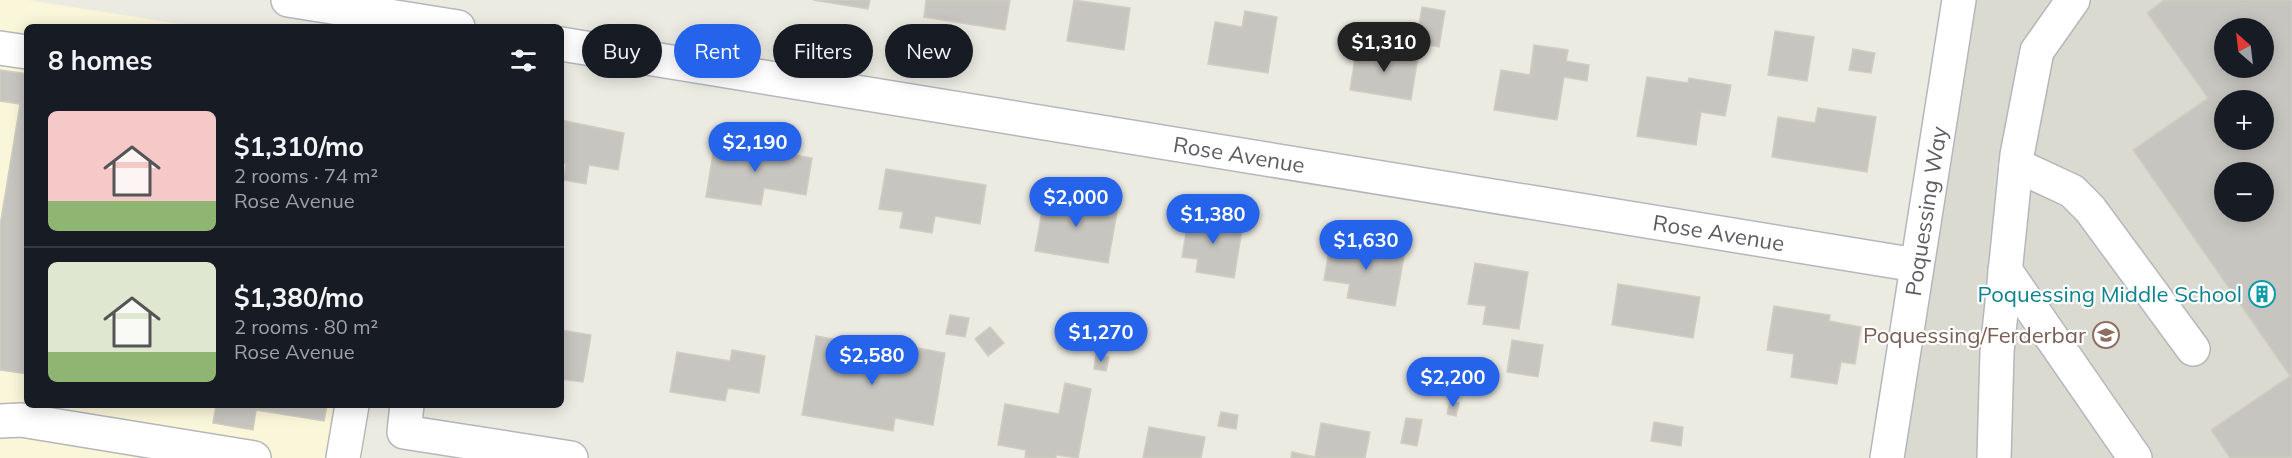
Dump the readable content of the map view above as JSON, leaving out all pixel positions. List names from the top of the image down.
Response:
{
  "streets": {
    "street": ["Rose Avenue", "Poquessing Way"]
  },
  "crossings": [
    ["Rose Avenue", "Poquessing Way"]
  ],
  "places": {
    "building": ["Poquessing Middle School"],
    "school or university": ["Poquessing/Ferderbar"]
  },
  "north": "top left",
  "page": {
    "map_buttons": ["+", "−"],
    "price": [
      "$1,310",
      "$2,190",
      "$2,000",
      "$1,380",
      "$1,630",
      "$1,270",
      "$2,580",
      "$2,200"
    ],
    "chip": [
      "Buy",
      "Rent",
      "Filters",
      "New"
    ],
    "heading": "8 homes",
    "list": [
      {
        "name": "$1,310/mo",
        "note": "2 rooms · 74 m² · Rose Avenue"
      },
      {
        "name": "$1,380/mo",
        "note": "2 rooms · 80 m² · Rose Avenue"
      }
    ]
  }
}
